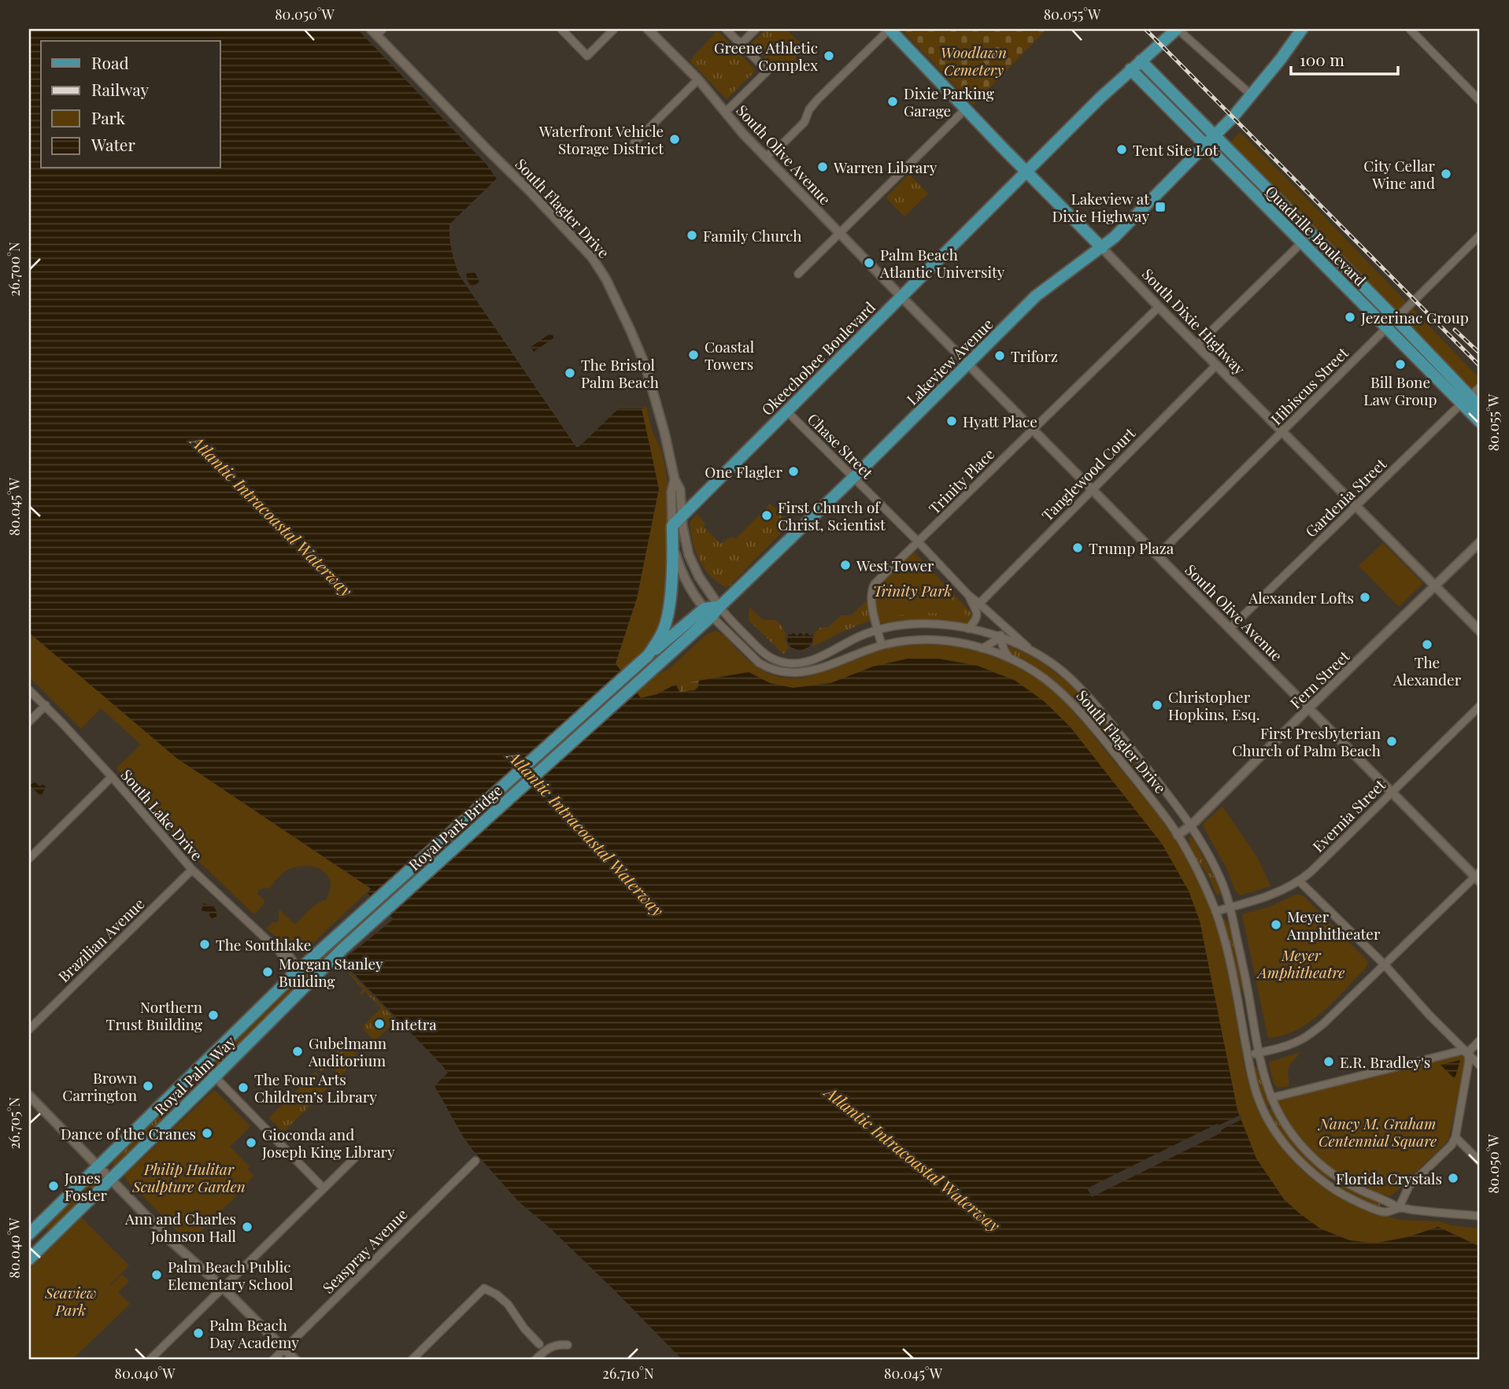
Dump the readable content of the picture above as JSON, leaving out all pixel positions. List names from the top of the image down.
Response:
{
  "streets": {
    "main road": [
      "South Flagler Drive",
      "Quadrille Boulevard",
      "South Dixie Highway",
      "Okeechobee Boulevard",
      "Lakeview Avenue",
      "Royal Park Bridge",
      "Royal Palm Way"
    ],
    "street": [
      "South Olive Avenue",
      "Hibiscus Street",
      "Chase Street",
      "Tanglewood Court",
      "Trinity Place",
      "Gardenia Street",
      "Fern Street",
      "South Lake Drive",
      "Evernia Street",
      "Brazilian Avenue",
      "Seaspray Avenue"
    ]
  },
  "crossings": [
    ["South Olive Avenue", "Okeechobee Boulevard"],
    ["South Olive Avenue", "Lakeview Avenue"],
    ["South Olive Avenue", "Hibiscus Street"],
    ["South Olive Avenue", "Tanglewood Court"],
    ["South Olive Avenue", "Trinity Place"],
    ["South Olive Avenue", "Gardenia Street"],
    ["South Olive Avenue", "Fern Street"],
    ["South Olive Avenue", "Evernia Street"],
    ["South Flagler Drive", "Okeechobee Boulevard"],
    ["South Flagler Drive", "Lakeview Avenue"],
    ["South Flagler Drive", "Chase Street"],
    ["South Flagler Drive", "Trinity Place"],
    ["South Flagler Drive", "Fern Street"],
    ["South Flagler Drive", "Evernia Street"],
    ["South Flagler Drive", "Royal Park Bridge"],
    ["Quadrille Boulevard", "Okeechobee Boulevard"],
    ["Quadrille Boulevard", "Lakeview Avenue"],
    ["Quadrille Boulevard", "Hibiscus Street"],
    ["Quadrille Boulevard", "Gardenia Street"],
    ["South Dixie Highway", "Okeechobee Boulevard"],
    ["South Dixie Highway", "Lakeview Avenue"],
    ["South Dixie Highway", "Hibiscus Street"],
    ["South Dixie Highway", "Tanglewood Court"],
    ["South Dixie Highway", "Trinity Place"],
    ["South Dixie Highway", "Gardenia Street"],
    ["South Dixie Highway", "Fern Street"],
    ["Okeechobee Boulevard", "Chase Street"],
    ["Lakeview Avenue", "Chase Street"],
    ["Chase Street", "Tanglewood Court"],
    ["Chase Street", "Trinity Place"],
    ["South Lake Drive", "Brazilian Avenue"],
    ["South Lake Drive", "Royal Palm Way"],
    ["Royal Park Bridge", "Royal Palm Way"]
  ],
  "water": ["Atlantic Intracoastal Waterway"],
  "parks": [
    "Woodlawn Cemetery",
    "Trinity Park",
    "Meyer Amphitheatre",
    "Nancy M. Graham Centennial Square",
    "Philip Hulitar Sculpture Garden",
    "Seaview Park"
  ],
  "places": {
    "other": [
      "Greene Athletic Complex",
      "Dixie Parking Garage",
      "Waterfront Vehicle Storage District",
      "Tent Site Lot",
      "Warren Library",
      "City Cellar Wine and",
      "Family Church",
      "Palm Beach Atlantic University",
      "Jezerinac Group",
      "Coastal Towers",
      "Triforz",
      "Bill Bone Law Group",
      "The Bristol Palm Beach",
      "Hyatt Place",
      "One Flagler",
      "First Church of Christ, Scientist",
      "Trump Plaza",
      "West Tower",
      "Alexander Lofts",
      "The Alexander",
      "Christopher Hopkins, Esq.",
      "First Presbyterian Church of Palm Beach",
      "Meyer Amphitheater",
      "The Southlake",
      "Morgan Stanley Building",
      "Northern Trust Building",
      "Intetra",
      "Gubelmann Auditorium",
      "E.R. Bradley's",
      "Brown Carrington",
      "The Four Arts Children’s Library",
      "Dance of the Cranes",
      "Gioconda and Joseph King Library",
      "Florida Crystals",
      "Jones Foster",
      "Ann and Charles Johnson Hall",
      "Palm Beach Public Elementary School",
      "Palm Beach Day Academy"
    ],
    "transit": ["Lakeview at Dixie Highway"]
  },
  "legend": [
    "Road",
    "Railway",
    "Park",
    "Water"
  ],
  "scale_bar": "100 m",
  "coordinates": [
    "80.050°W",
    "80.055°W",
    "26.700°N",
    "80.045°W",
    "26.705°N",
    "80.040°W",
    "26.710°N"
  ]
}
